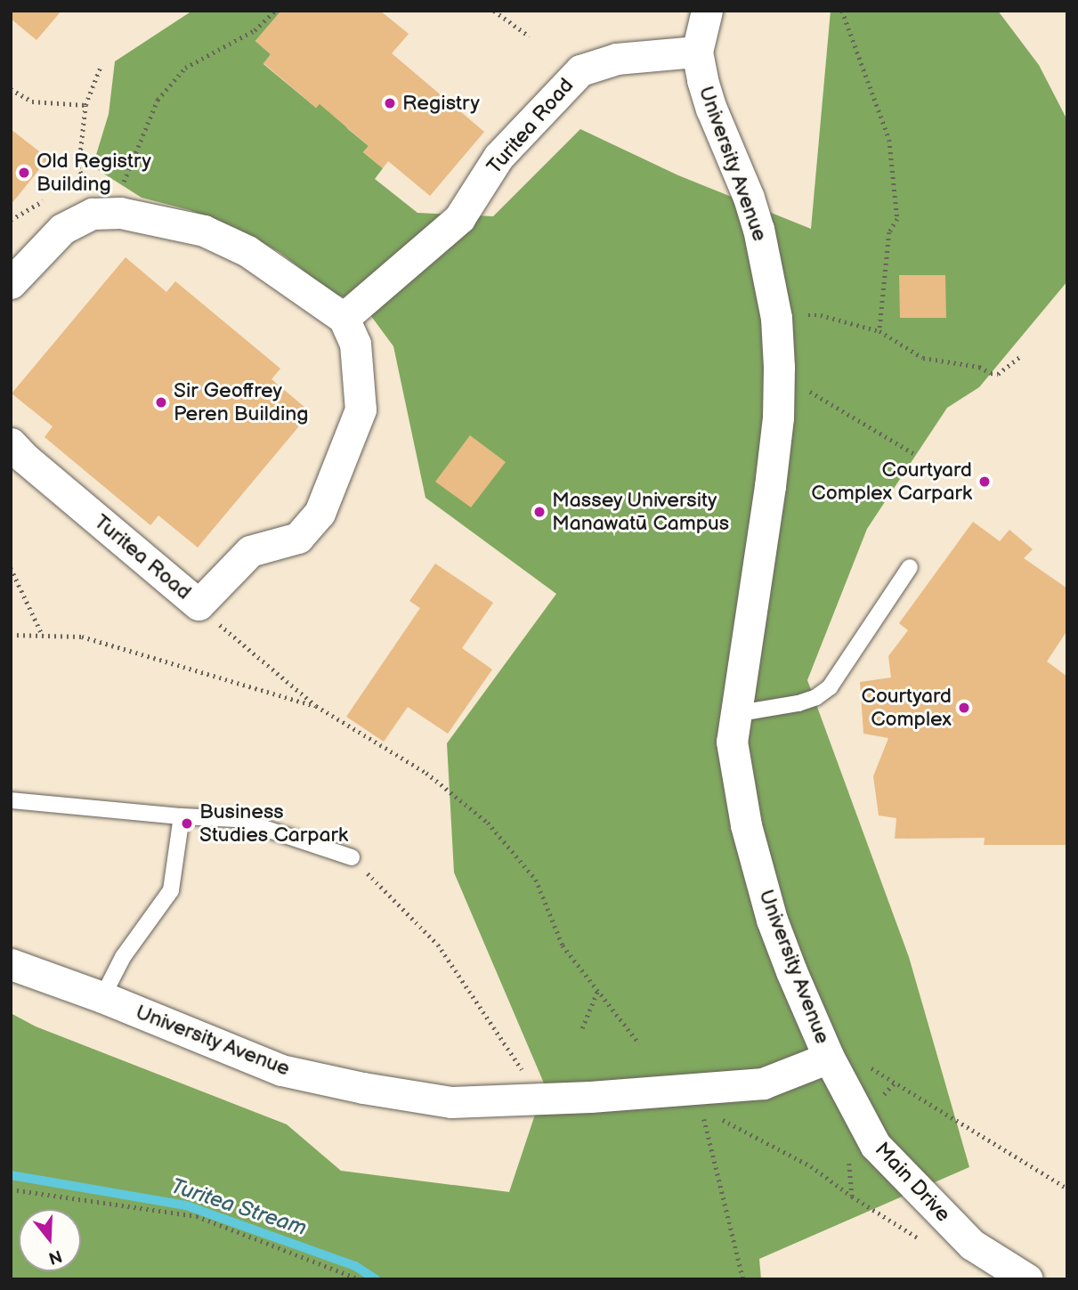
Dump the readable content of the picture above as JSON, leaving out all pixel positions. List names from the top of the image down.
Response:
{
  "streets": {
    "street": ["Turitea Road", "University Avenue", "Main Drive"]
  },
  "crossings": [
    ["Turitea Road", "University Avenue"],
    ["University Avenue", "Main Drive"]
  ],
  "water": ["Turitea Stream"],
  "places": [
    "Registry",
    "Old Registry Building",
    "Sir Geoffrey Peren Building",
    "Courtyard Complex Carpark",
    "Massey University Manawatū Campus",
    "Courtyard Complex",
    "Business Studies Carpark"
  ],
  "north": "bottom"
}
